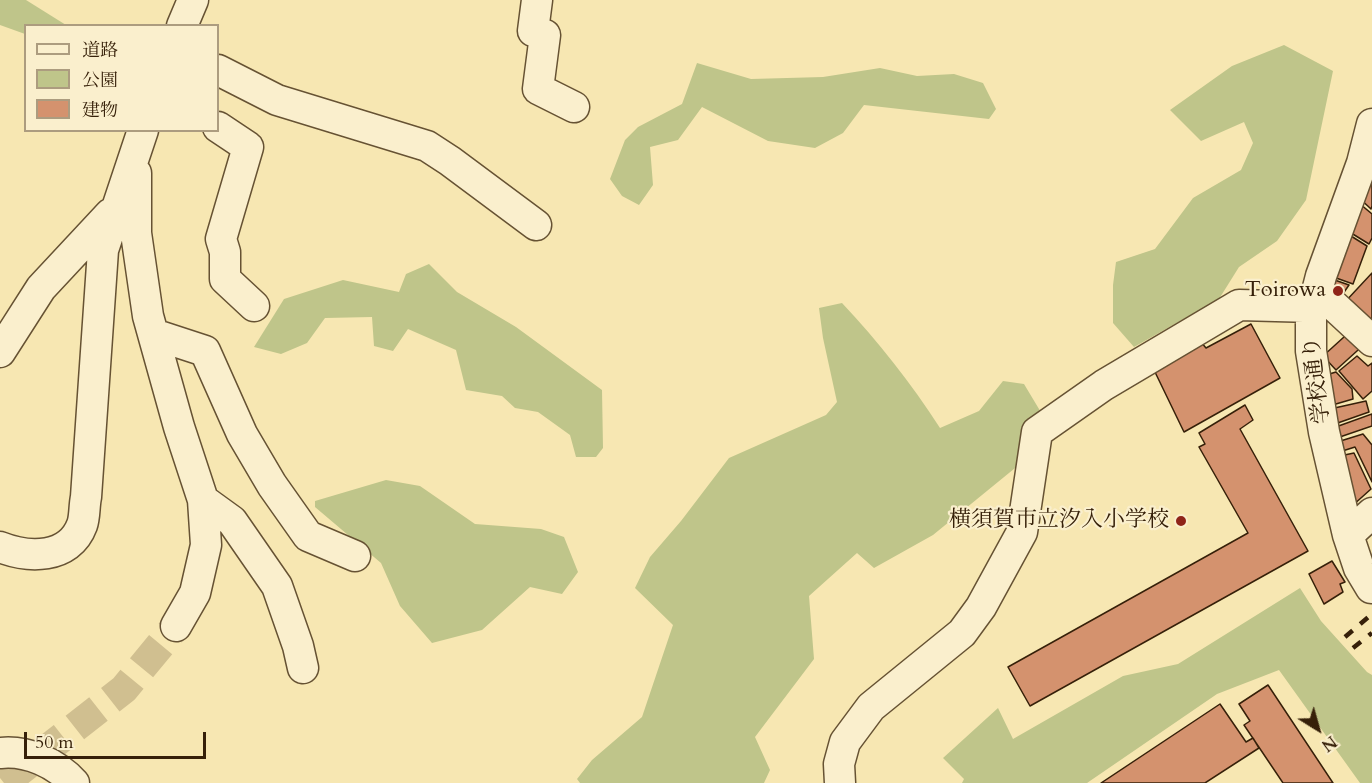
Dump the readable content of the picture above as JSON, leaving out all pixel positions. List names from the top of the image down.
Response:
{
  "streets": {
    "street": ["学校通り"]
  },
  "places": ["Toirowa", "横須賀市立汐入小学校"],
  "legend": ["道路", "公園", "建物"],
  "scale_bar": "50 m",
  "north": "bottom right"
}
